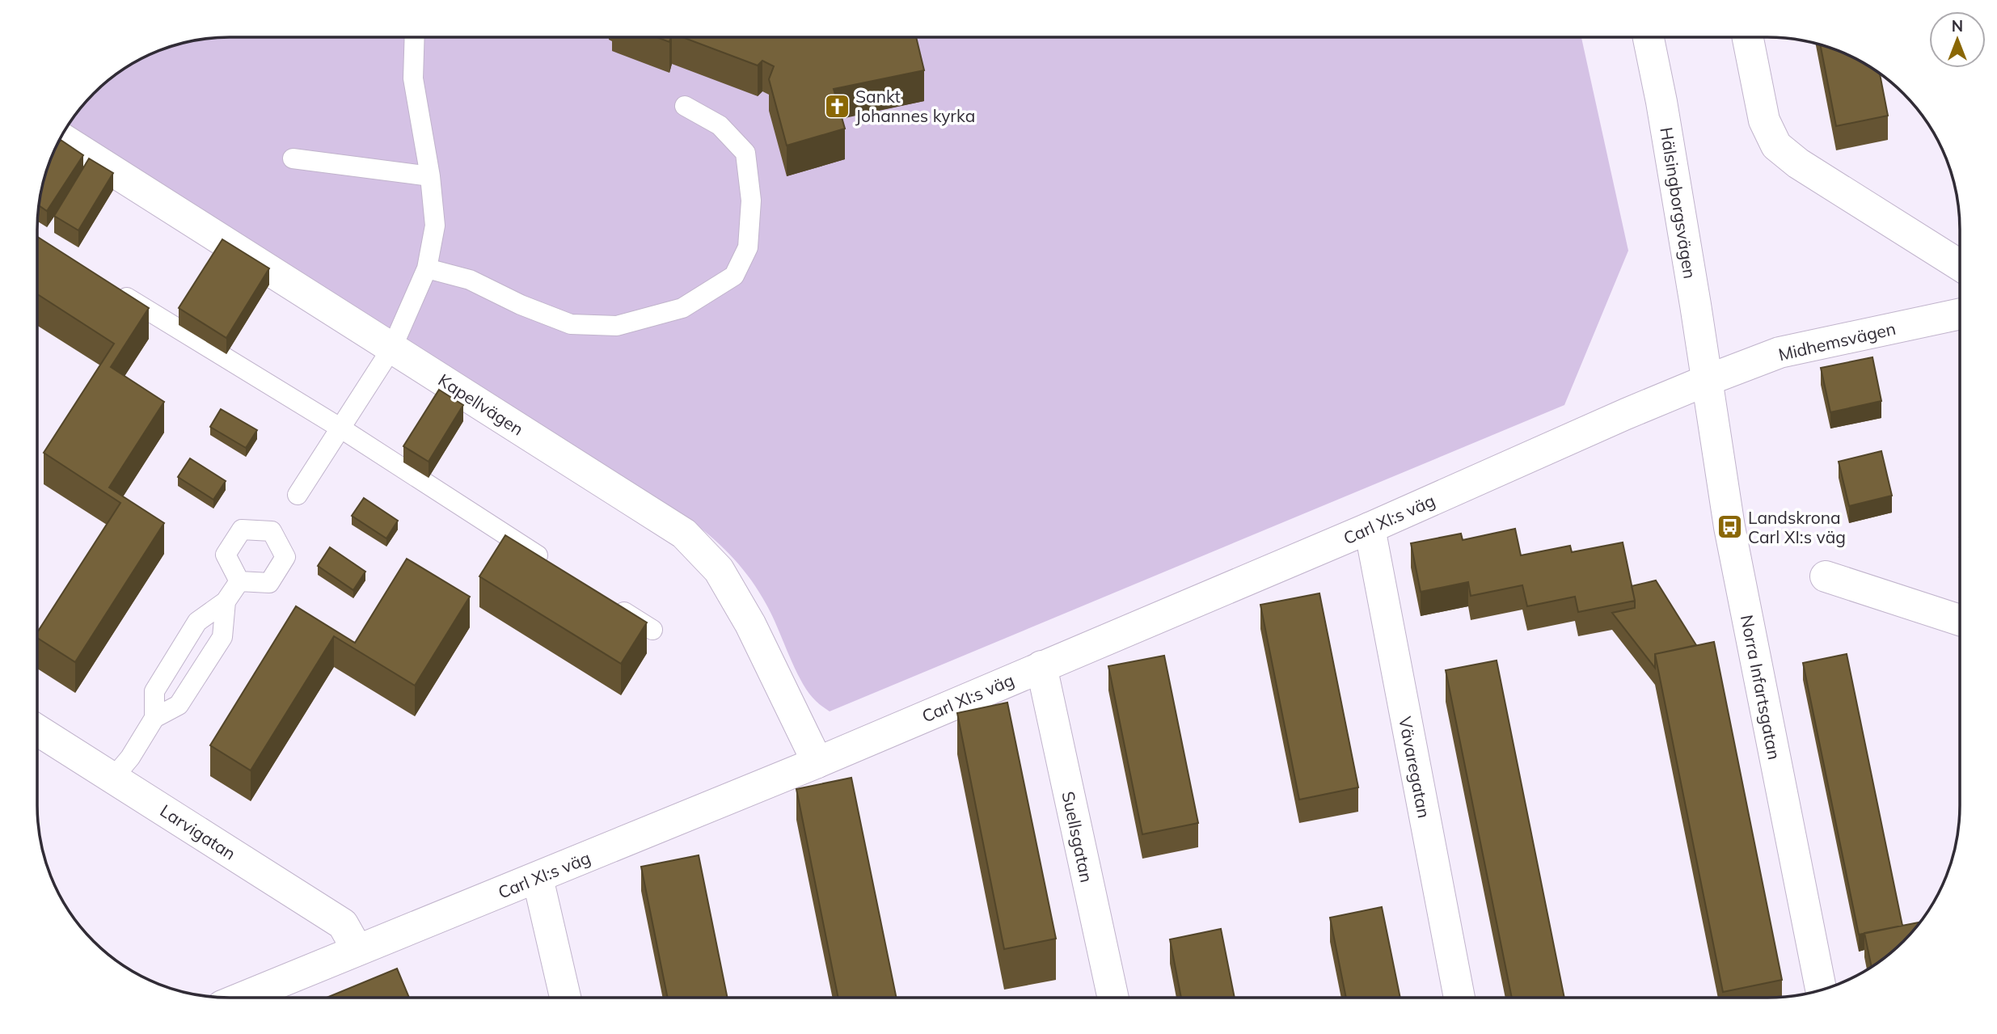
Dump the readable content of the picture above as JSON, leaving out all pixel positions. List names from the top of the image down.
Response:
{
  "streets": {
    "street": [
      "Hälsingborgsvägen",
      "Midhemsvägen",
      "Kapellvägen",
      "Carl XI:s väg",
      "Norra Infartsgatan",
      "Vävaregatan",
      "Larvigatan",
      "Suellsgatan"
    ]
  },
  "crossings": [
    ["Hälsingborgsvägen", "Midhemsvägen"],
    ["Hälsingborgsvägen", "Carl XI:s väg"],
    ["Hälsingborgsvägen", "Norra Infartsgatan"],
    ["Midhemsvägen", "Carl XI:s väg"],
    ["Midhemsvägen", "Norra Infartsgatan"],
    ["Kapellvägen", "Carl XI:s väg"],
    ["Carl XI:s väg", "Norra Infartsgatan"],
    ["Carl XI:s väg", "Vävaregatan"],
    ["Carl XI:s väg", "Larvigatan"],
    ["Carl XI:s väg", "Suellsgatan"]
  ],
  "places": {
    "church": ["Sankt Johannes kyrka"],
    "bus stop": ["Landskrona Carl XI:s väg"]
  },
  "north": "top"
}
